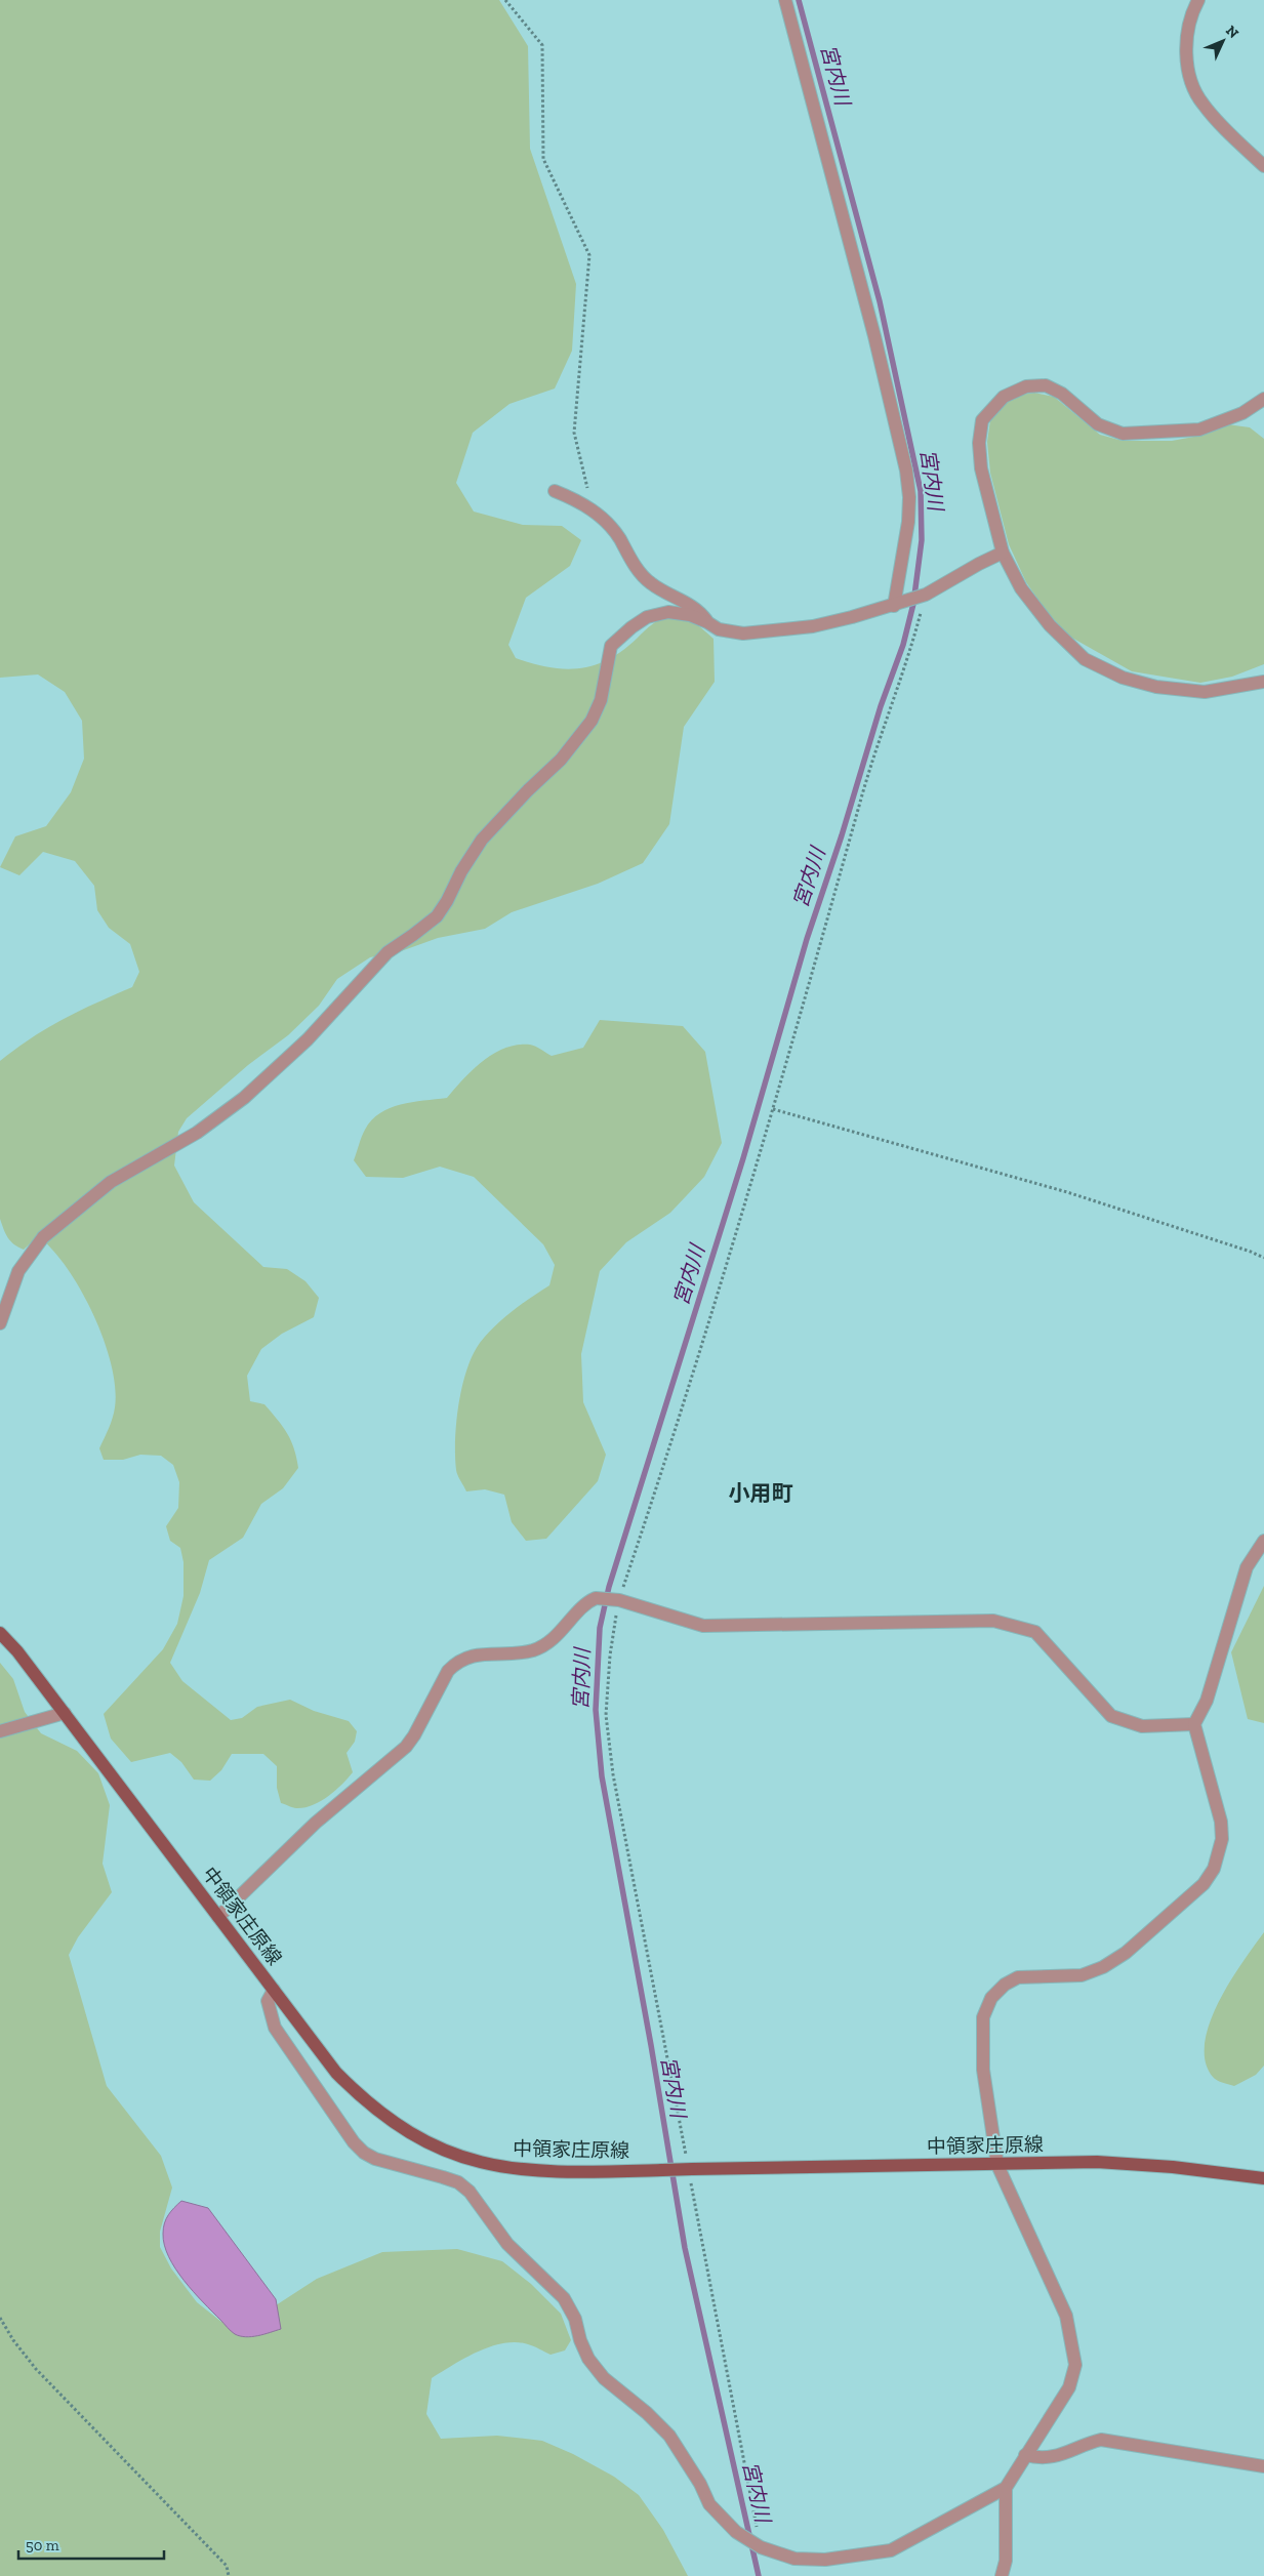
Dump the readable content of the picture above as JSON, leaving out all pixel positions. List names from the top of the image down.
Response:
{
  "streets": {
    "main road": ["中領家庄原線"]
  },
  "districts": ["小用町"],
  "water": ["宮内川"],
  "scale_bar": "50 m",
  "north": "top right"
}
